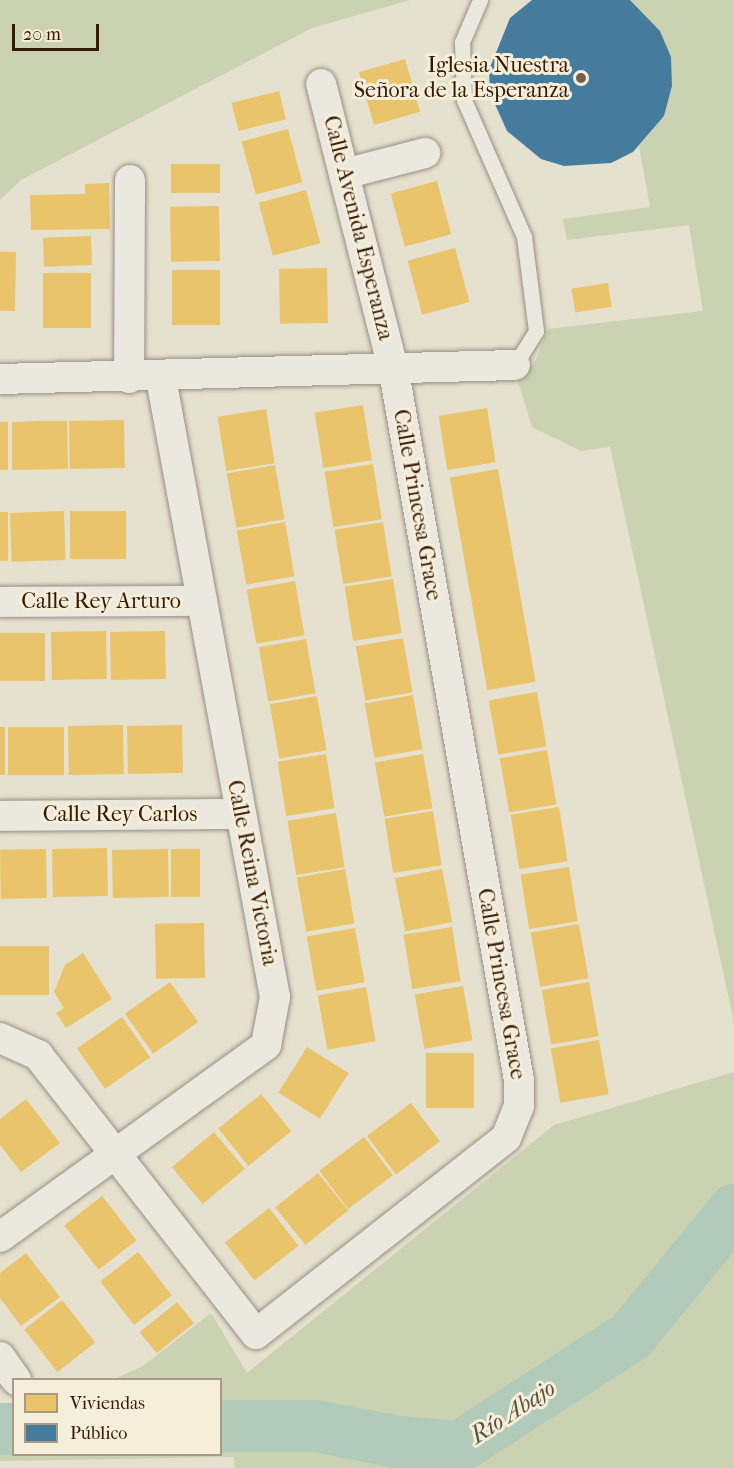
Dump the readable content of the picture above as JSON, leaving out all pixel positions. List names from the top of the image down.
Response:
{
  "streets": {
    "street": [
      "Calle Avenida Esperanza",
      "Calle Princesa Grace",
      "Calle Rey Arturo",
      "Calle Rey Carlos",
      "Calle Reina Victoria"
    ]
  },
  "crossings": [
    ["Calle Avenida Esperanza", "Calle Princesa Grace"],
    ["Calle Princesa Grace", "Calle Reina Victoria"],
    ["Calle Rey Arturo", "Calle Reina Victoria"],
    ["Calle Rey Carlos", "Calle Reina Victoria"]
  ],
  "water": ["Río Abajo"],
  "places": ["Iglesia Nuestra Señora de la Esperanza"],
  "legend": ["Viviendas", "Público"],
  "scale_bar": "20 m"
}
